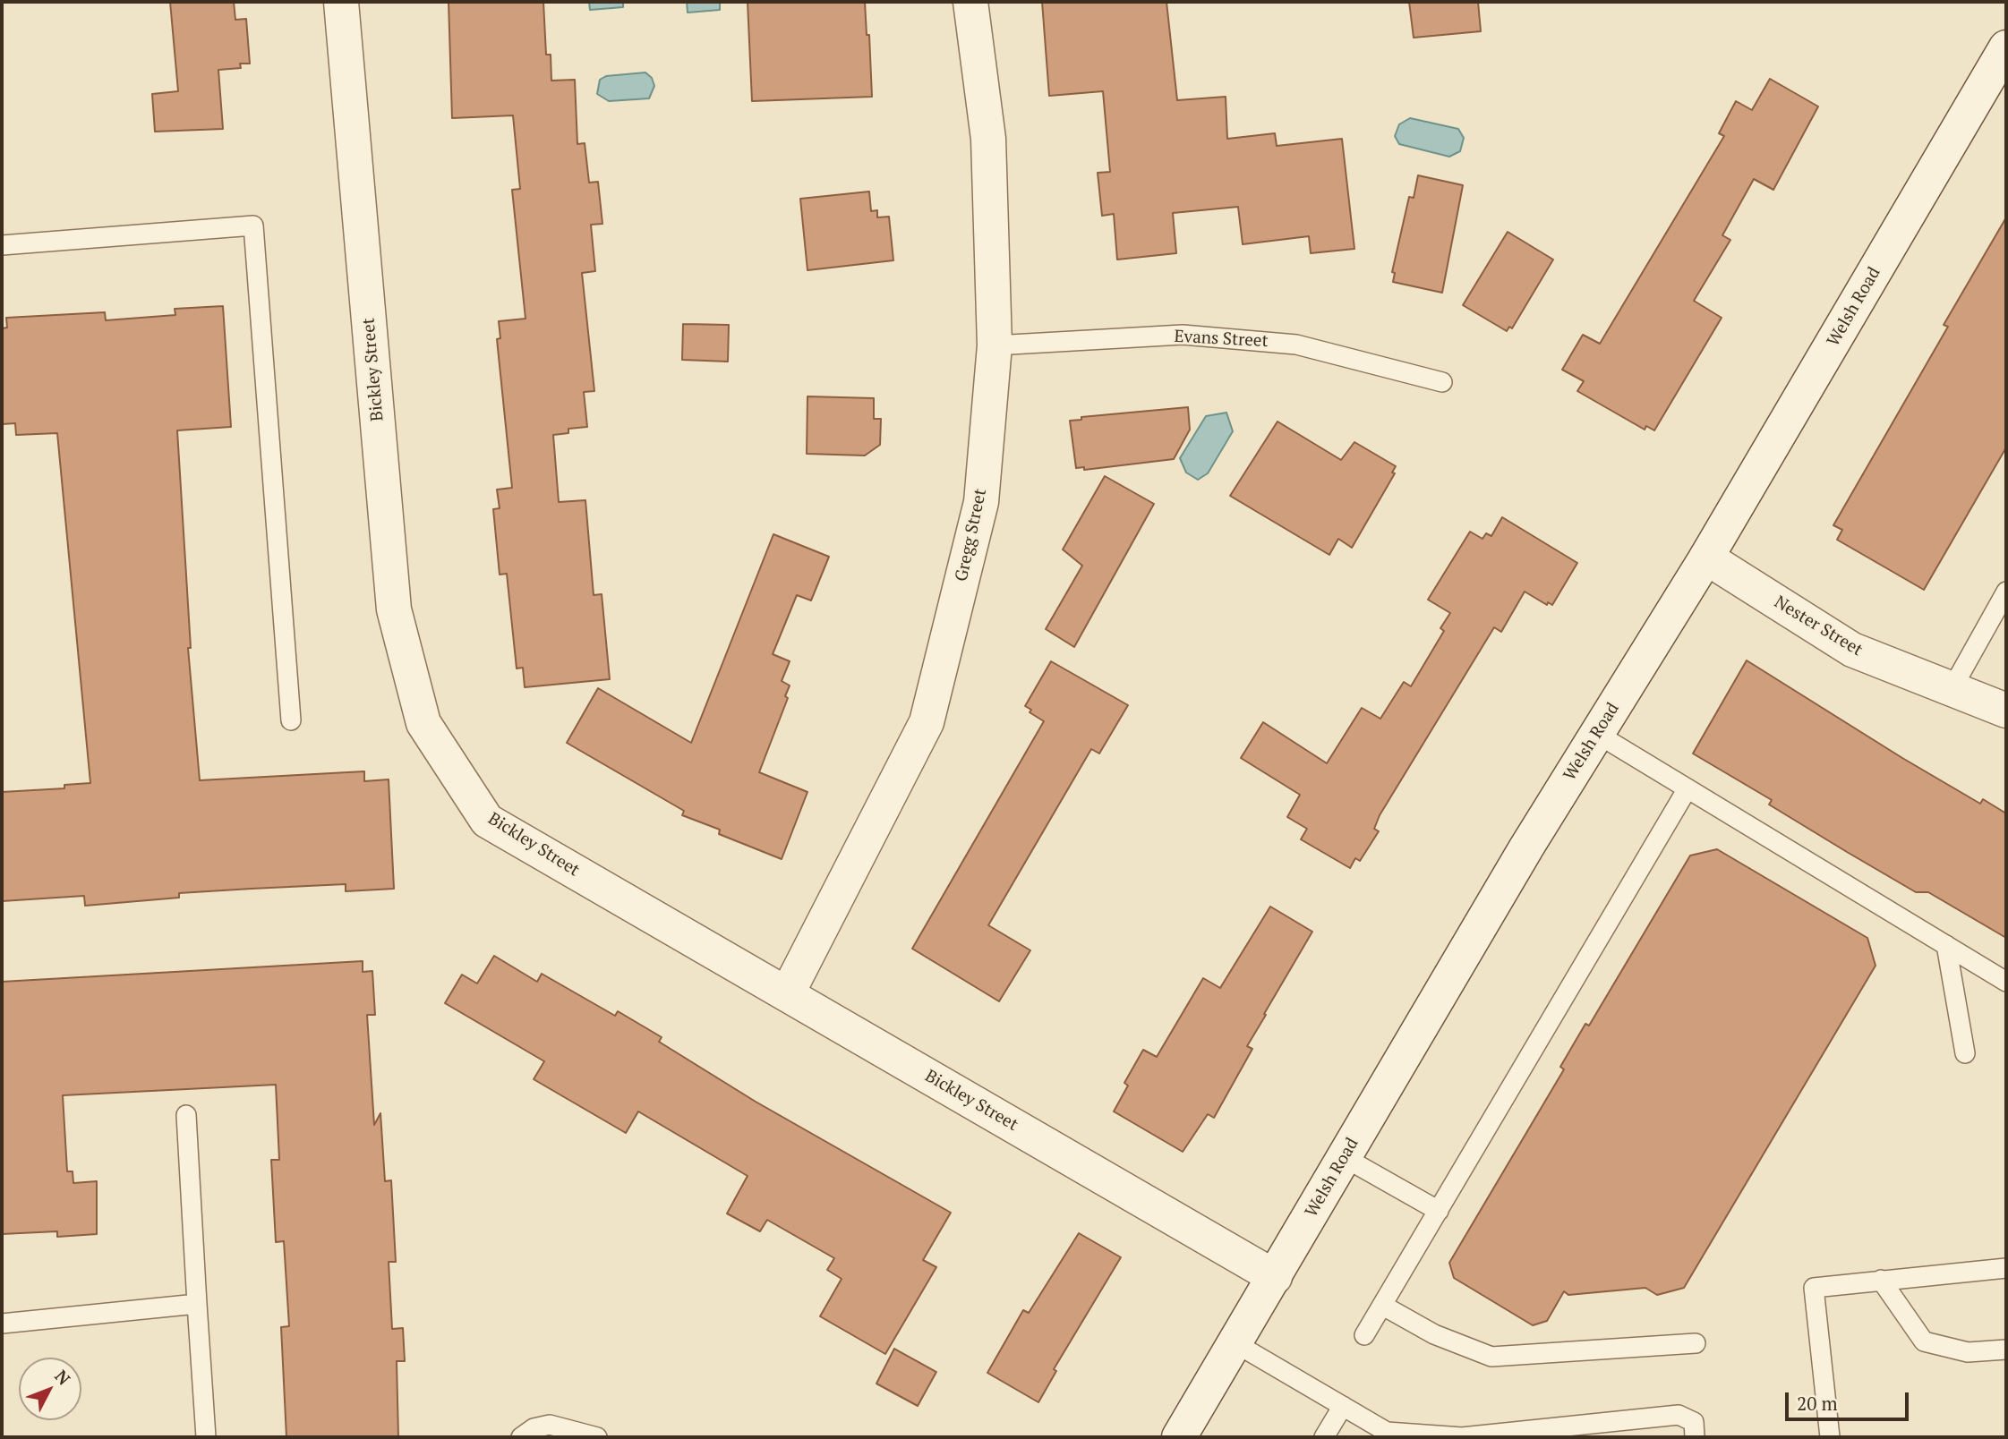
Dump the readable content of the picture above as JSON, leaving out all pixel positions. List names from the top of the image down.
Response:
{
  "streets": {
    "street": [
      "Welsh Road",
      "Bickley Street",
      "Gregg Street",
      "Nester Street"
    ],
    "lane": ["Evans Street"]
  },
  "crossings": [
    ["Welsh Road", "Bickley Street"],
    ["Welsh Road", "Nester Street"],
    ["Evans Street", "Gregg Street"],
    ["Bickley Street", "Gregg Street"]
  ],
  "scale_bar": "20 m",
  "north": "top right"
}
